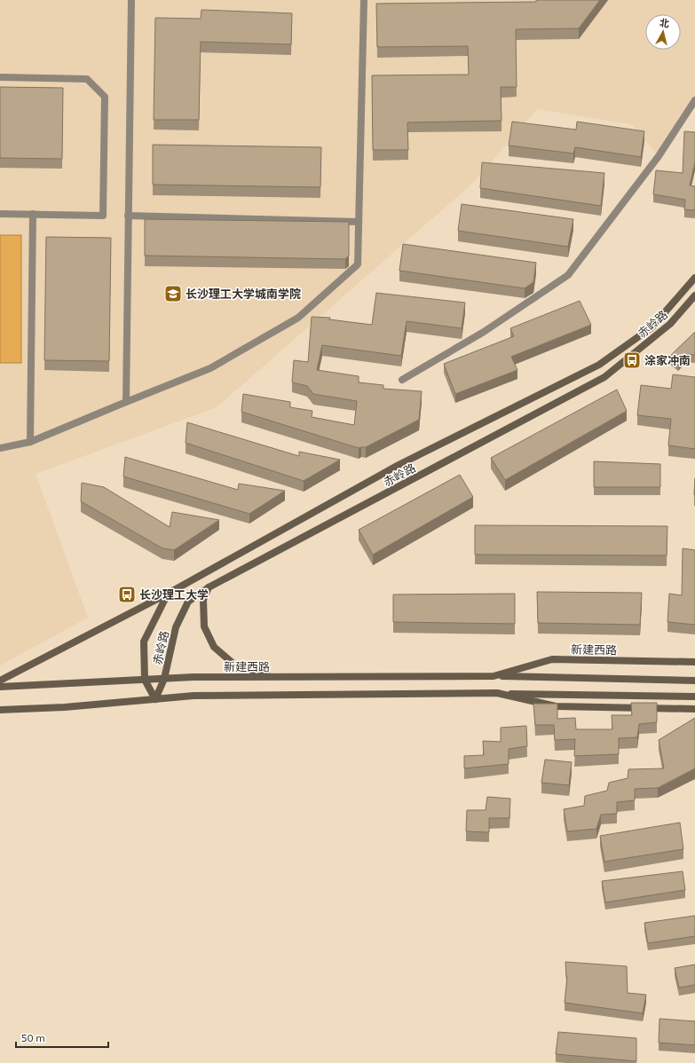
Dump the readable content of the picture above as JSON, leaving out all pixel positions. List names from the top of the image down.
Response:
{
  "streets": {
    "main road": ["赤岭路", "新建西路"]
  },
  "crossings": [
    ["赤岭路", "新建西路"]
  ],
  "places": {
    "school or university": ["长沙理工大学城南学院"],
    "bus stop": ["涂家冲南", "长沙理工大学"]
  },
  "scale_bar": "50 m",
  "north": "top"
}
